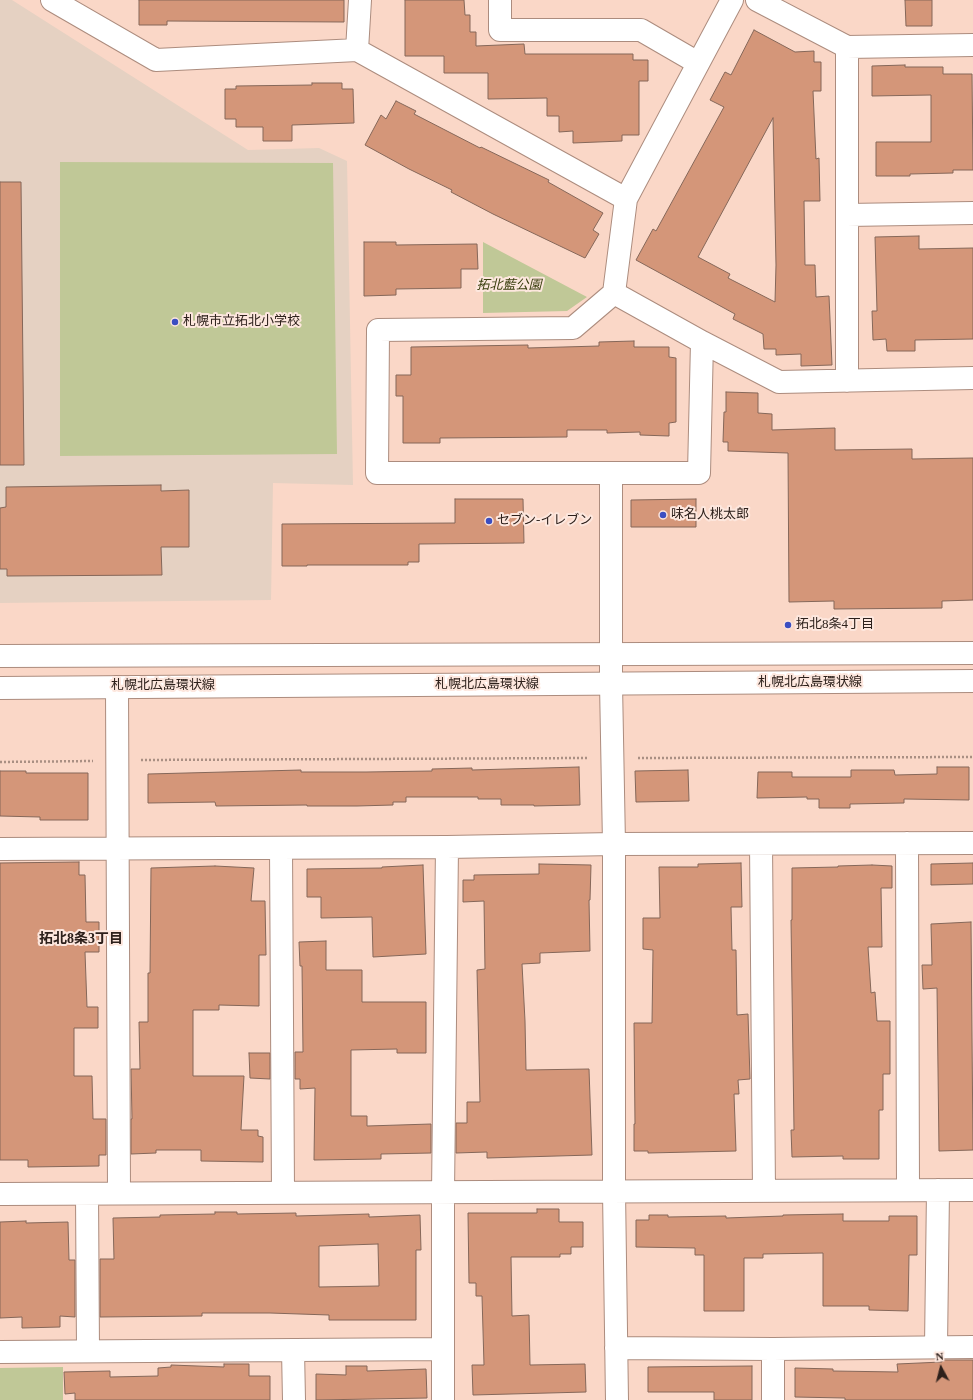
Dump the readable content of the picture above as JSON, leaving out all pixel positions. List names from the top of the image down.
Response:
{
  "streets": {
    "street": ["札幌北広島環状線"]
  },
  "districts": ["拓北8条3丁目"],
  "parks": ["拓北藍公園"],
  "places": [
    "札幌市立拓北小学校",
    "味名人桃太郎",
    "セブン-イレブン",
    "拓北8条4丁目"
  ],
  "north": "top"
}
